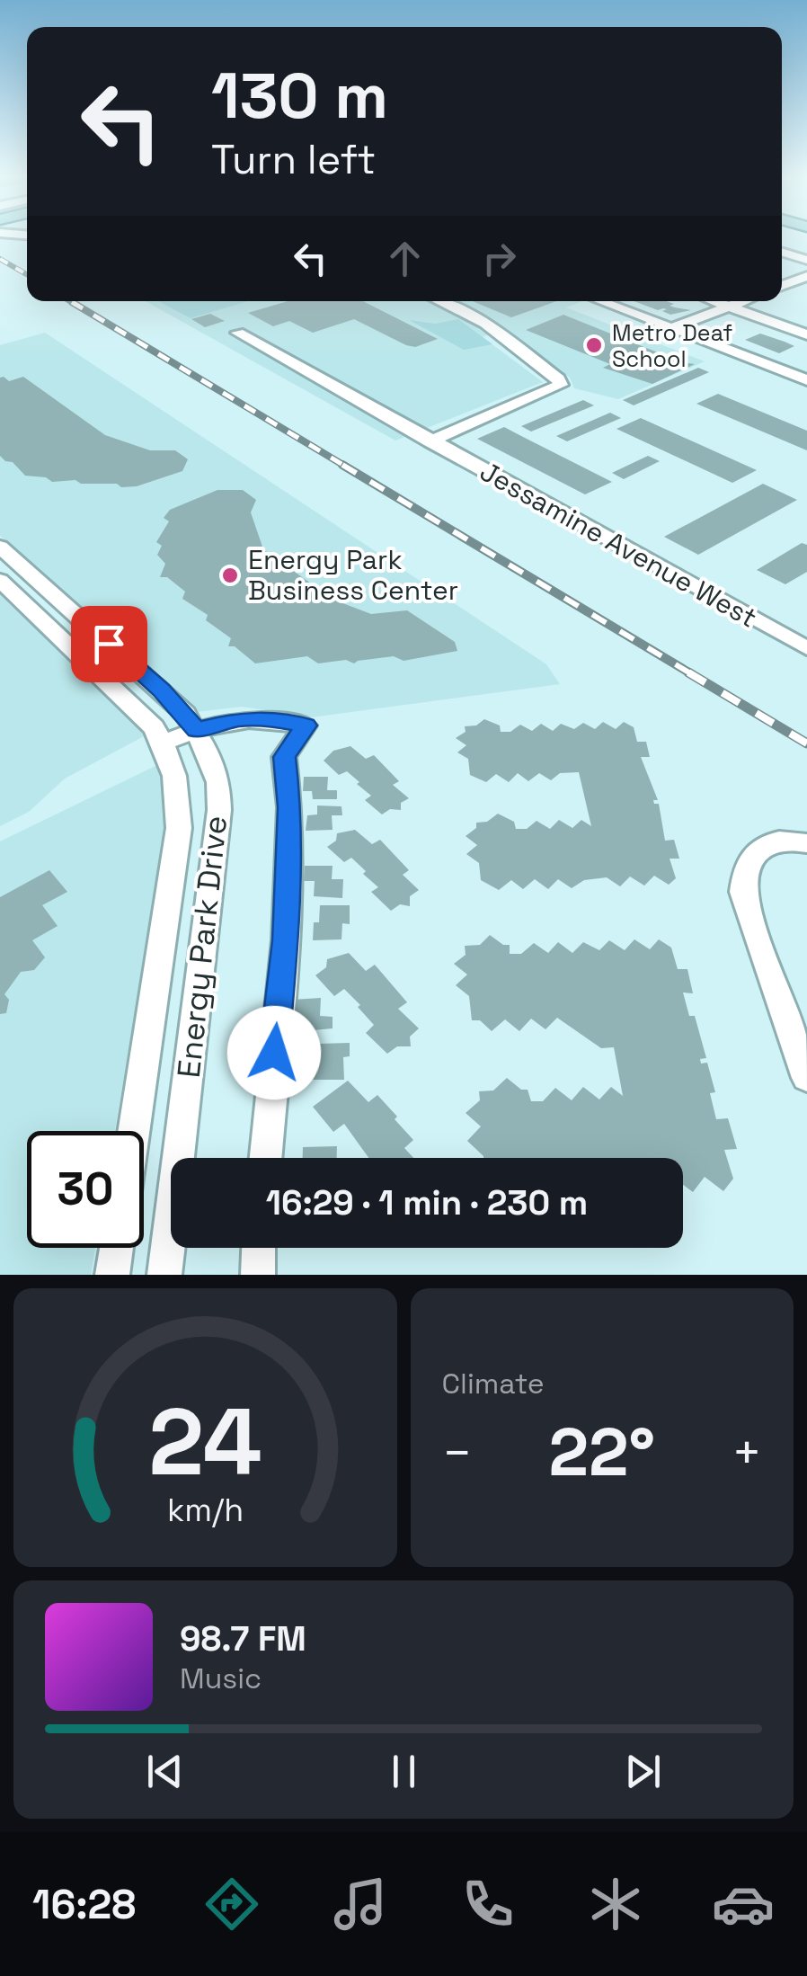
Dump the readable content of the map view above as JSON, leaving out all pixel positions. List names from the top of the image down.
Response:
{
  "streets": {
    "street": ["Jessamine Avenue West", "Energy Park Drive"]
  },
  "places": ["Metro Deaf School", "Energy Park Business Center"],
  "page": {
    "turn": ["130 m", "Turn left"],
    "limit": "30",
    "trip": "16:29 · 1 min · 230 m",
    "tile": "Climate",
    "heat": ["−", "22°", "+"],
    "song": ["98.7 FM", "Music"],
    "tabs": "16:28",
    "gauge": ["24", "km/h"]
  }
}
